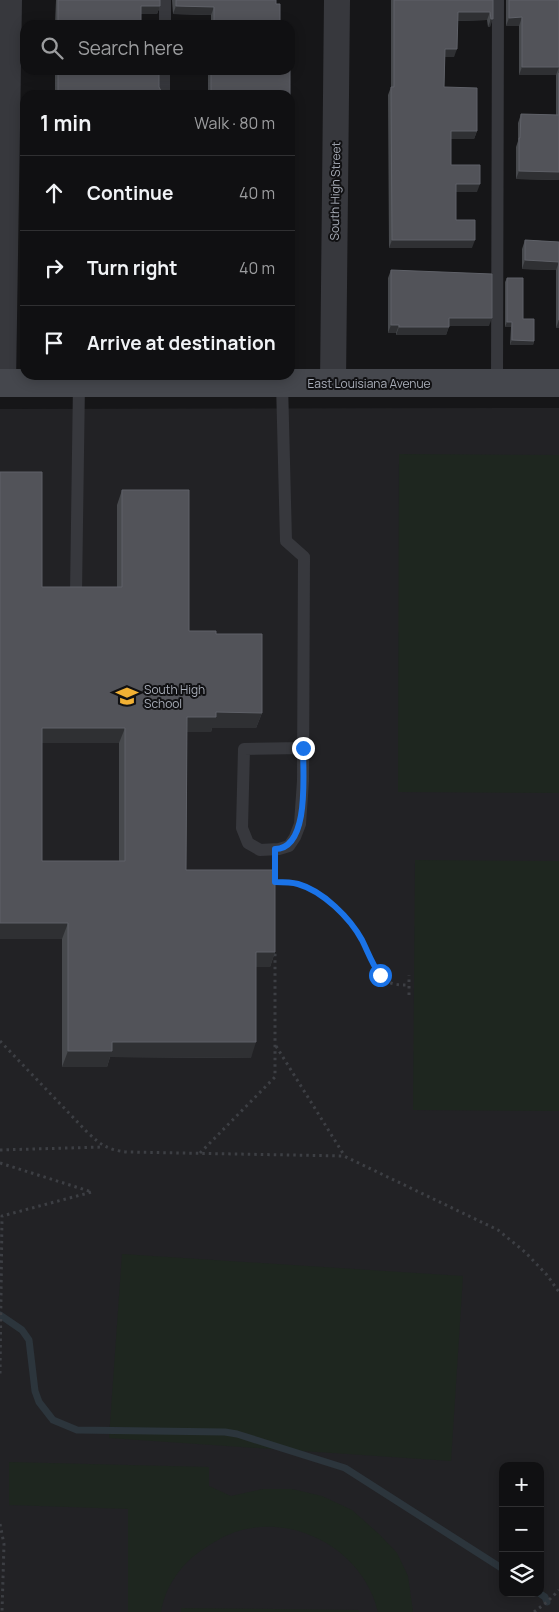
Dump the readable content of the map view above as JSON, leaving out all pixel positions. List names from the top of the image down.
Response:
{
  "streets": {
    "street": ["South High Street", "East Louisiana Avenue"]
  },
  "crossings": [
    ["South High Street", "East Louisiana Avenue"]
  ],
  "places": {
    "school or university": ["South High School"]
  },
  "page": {
    "search": "Search here",
    "heading": ["1 min", "Walk · 80 m"],
    "list": [
      ["Continue", "40 m"],
      ["Turn right", "40 m"],
      "Arrive at destination"
    ],
    "map_buttons": ["+", "−"]
  }
}
